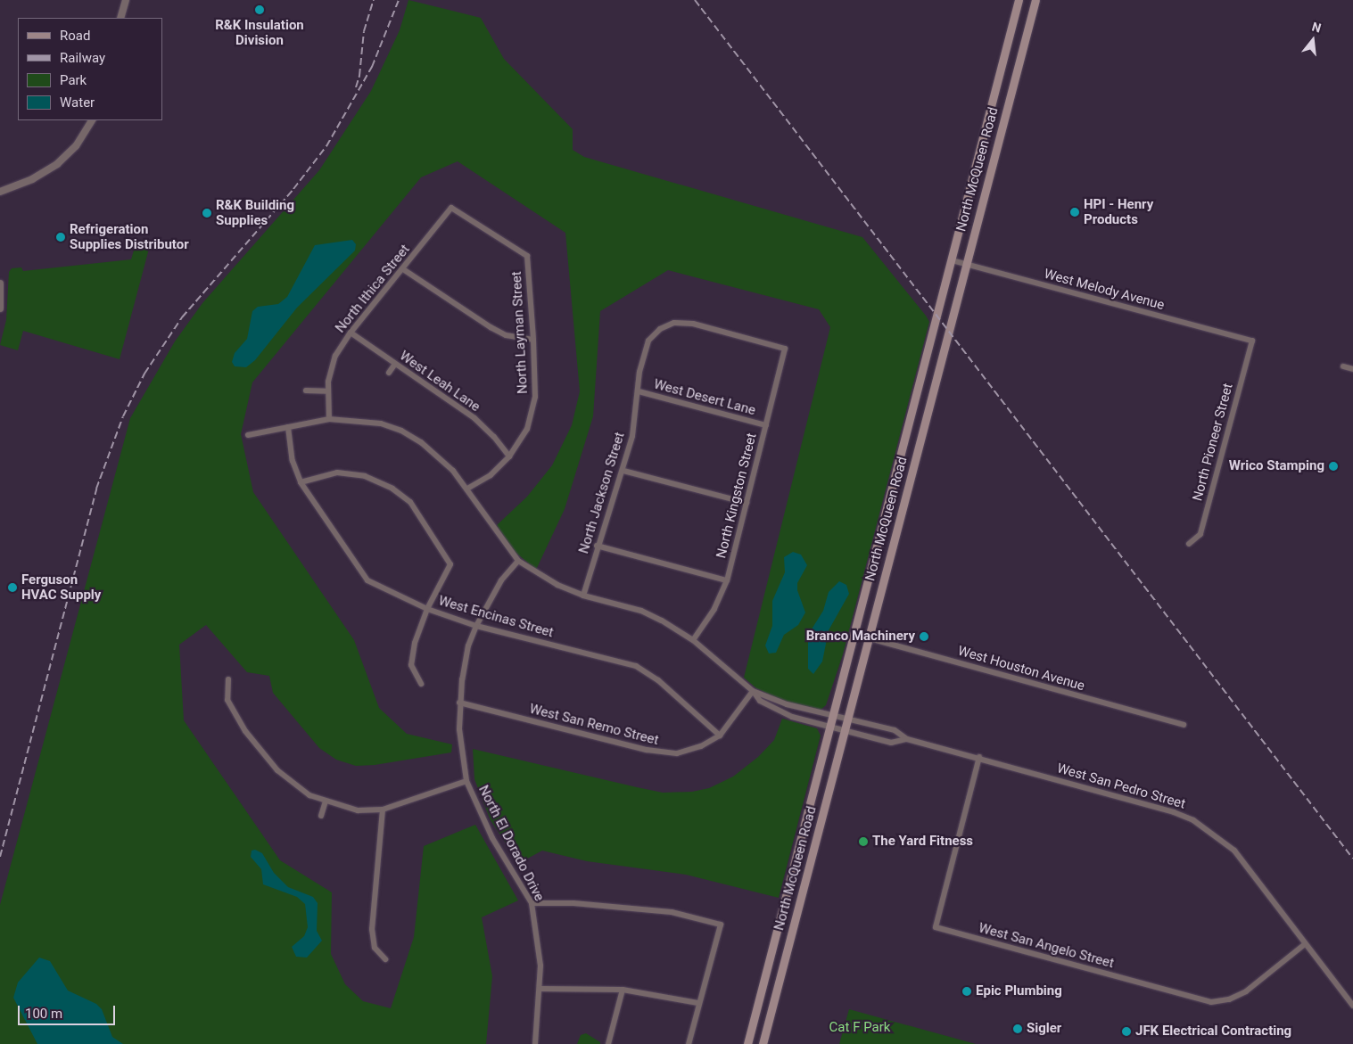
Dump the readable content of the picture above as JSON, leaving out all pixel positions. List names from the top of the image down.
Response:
{
  "streets": {
    "main road": ["North McQueen Road"],
    "street": [
      "North Ithica Street",
      "West Melody Avenue",
      "North Layman Street",
      "West Leah Lane",
      "West Desert Lane",
      "North Pioneer Street",
      "North Jackson Street",
      "North Kingston Street",
      "West Encinas Street",
      "West Houston Avenue",
      "West San Remo Street",
      "West San Pedro Street",
      "North El Dorado Drive",
      "West San Angelo Street"
    ]
  },
  "crossings": [
    ["North McQueen Road", "West Melody Avenue"],
    ["North McQueen Road", "West Houston Avenue"],
    ["North McQueen Road", "West San Pedro Street"],
    ["North Ithica Street", "North Layman Street"],
    ["North Ithica Street", "West Leah Lane"],
    ["North Ithica Street", "West San Pedro Street"],
    ["West Melody Avenue", "North Pioneer Street"],
    ["North Layman Street", "West Leah Lane"],
    ["North Layman Street", "West San Pedro Street"],
    ["West Desert Lane", "North Jackson Street"],
    ["West Desert Lane", "North Kingston Street"],
    ["North Jackson Street", "North Kingston Street"],
    ["North Jackson Street", "West San Pedro Street"],
    ["North Kingston Street", "West San Pedro Street"],
    ["West Encinas Street", "West San Remo Street"],
    ["West Encinas Street", "West San Pedro Street"],
    ["West Encinas Street", "North El Dorado Drive"],
    ["West San Remo Street", "West San Pedro Street"],
    ["West San Remo Street", "North El Dorado Drive"],
    ["West San Pedro Street", "North El Dorado Drive"],
    ["West San Pedro Street", "West San Angelo Street"]
  ],
  "parks": ["Cat F Park"],
  "places": [
    "R&K Insulation Division",
    "HPI - Henry Products",
    "R&K Building Supplies",
    "Refrigeration Supplies Distributor",
    "Wrico Stamping",
    "Ferguson HVAC Supply",
    "Branco Machinery",
    "The Yard Fitness",
    "Epic Plumbing",
    "Sigler",
    "JFK Electrical Contracting"
  ],
  "legend": [
    "Road",
    "Railway",
    "Park",
    "Water"
  ],
  "scale_bar": "100 m",
  "north": "top"
}
